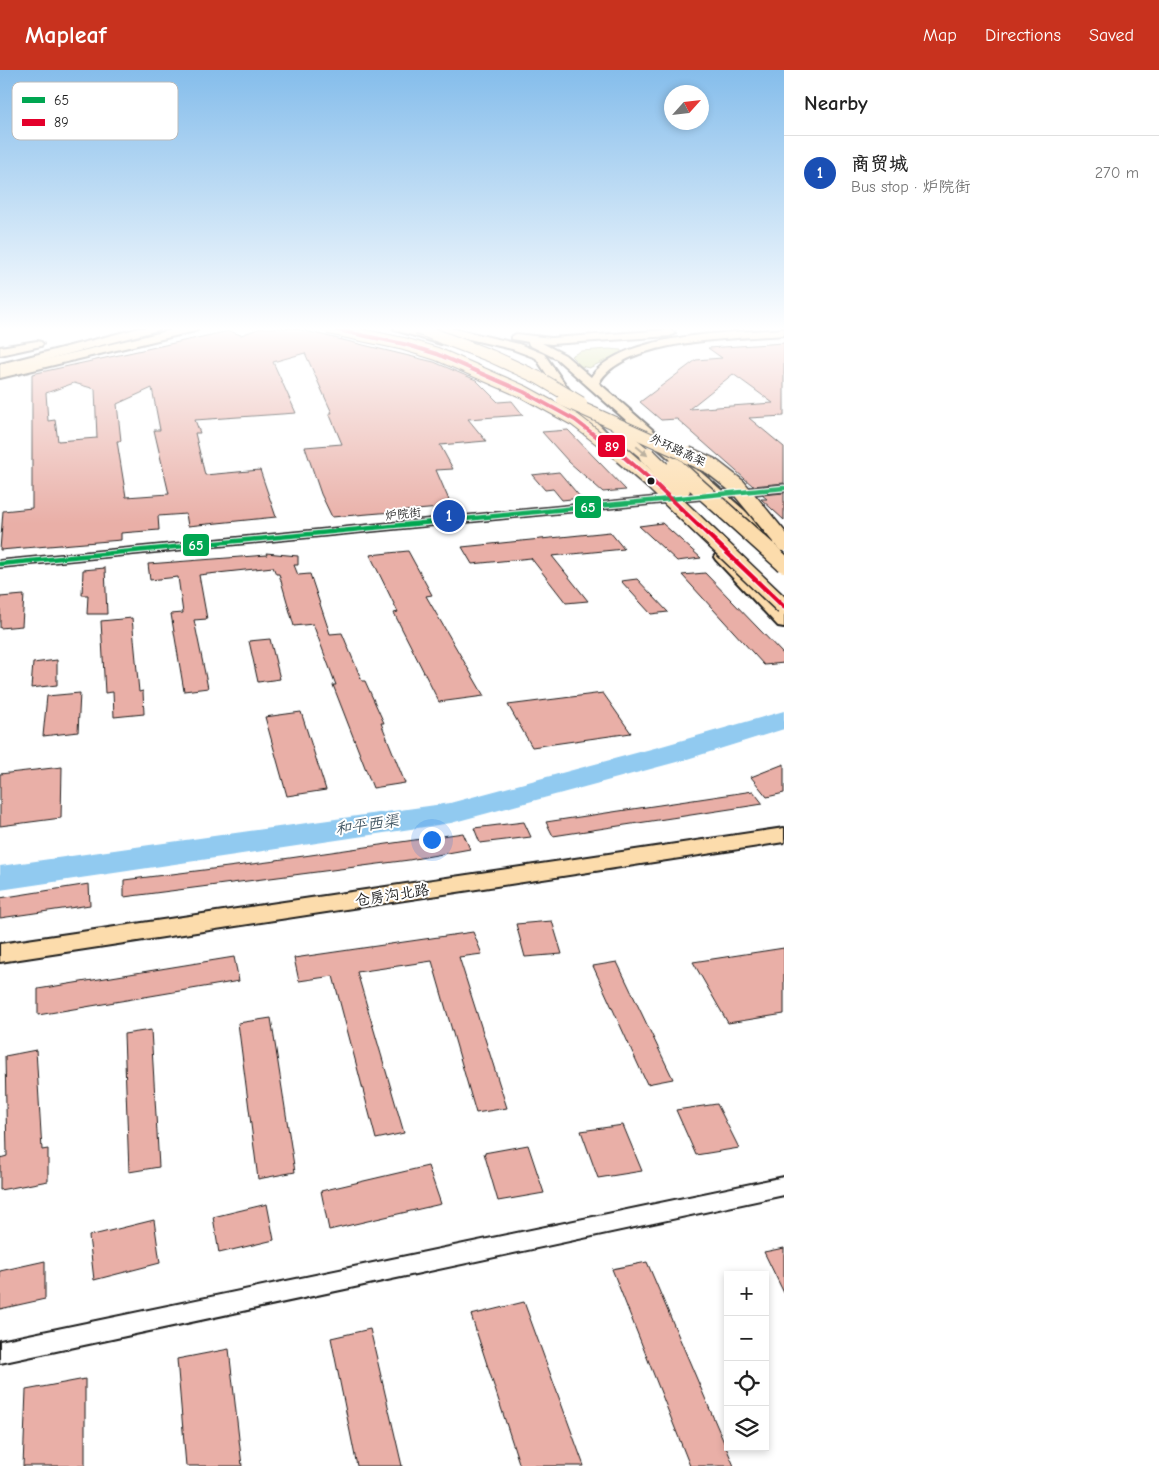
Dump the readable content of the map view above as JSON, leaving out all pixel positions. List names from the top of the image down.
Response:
{
  "streets": {
    "highway": ["外环路高架"],
    "main road": ["仓房沟北路"],
    "street": ["炉院街"]
  },
  "water": ["和平西渠"],
  "lines": ["transit line 89", "transit line 65"],
  "legend": ["65", "89"],
  "north": "top right",
  "page": {
    "header": "Mapleaf",
    "nav": ["Map", "Directions", "Saved"],
    "heading": "Nearby",
    "list": [
      {
        "mark": "1",
        "name": "商贸城",
        "note": "Bus stop · 炉院街",
        "value": "270 m"
      }
    ],
    "pins": "1",
    "map_buttons": ["+", "−"]
  }
}
